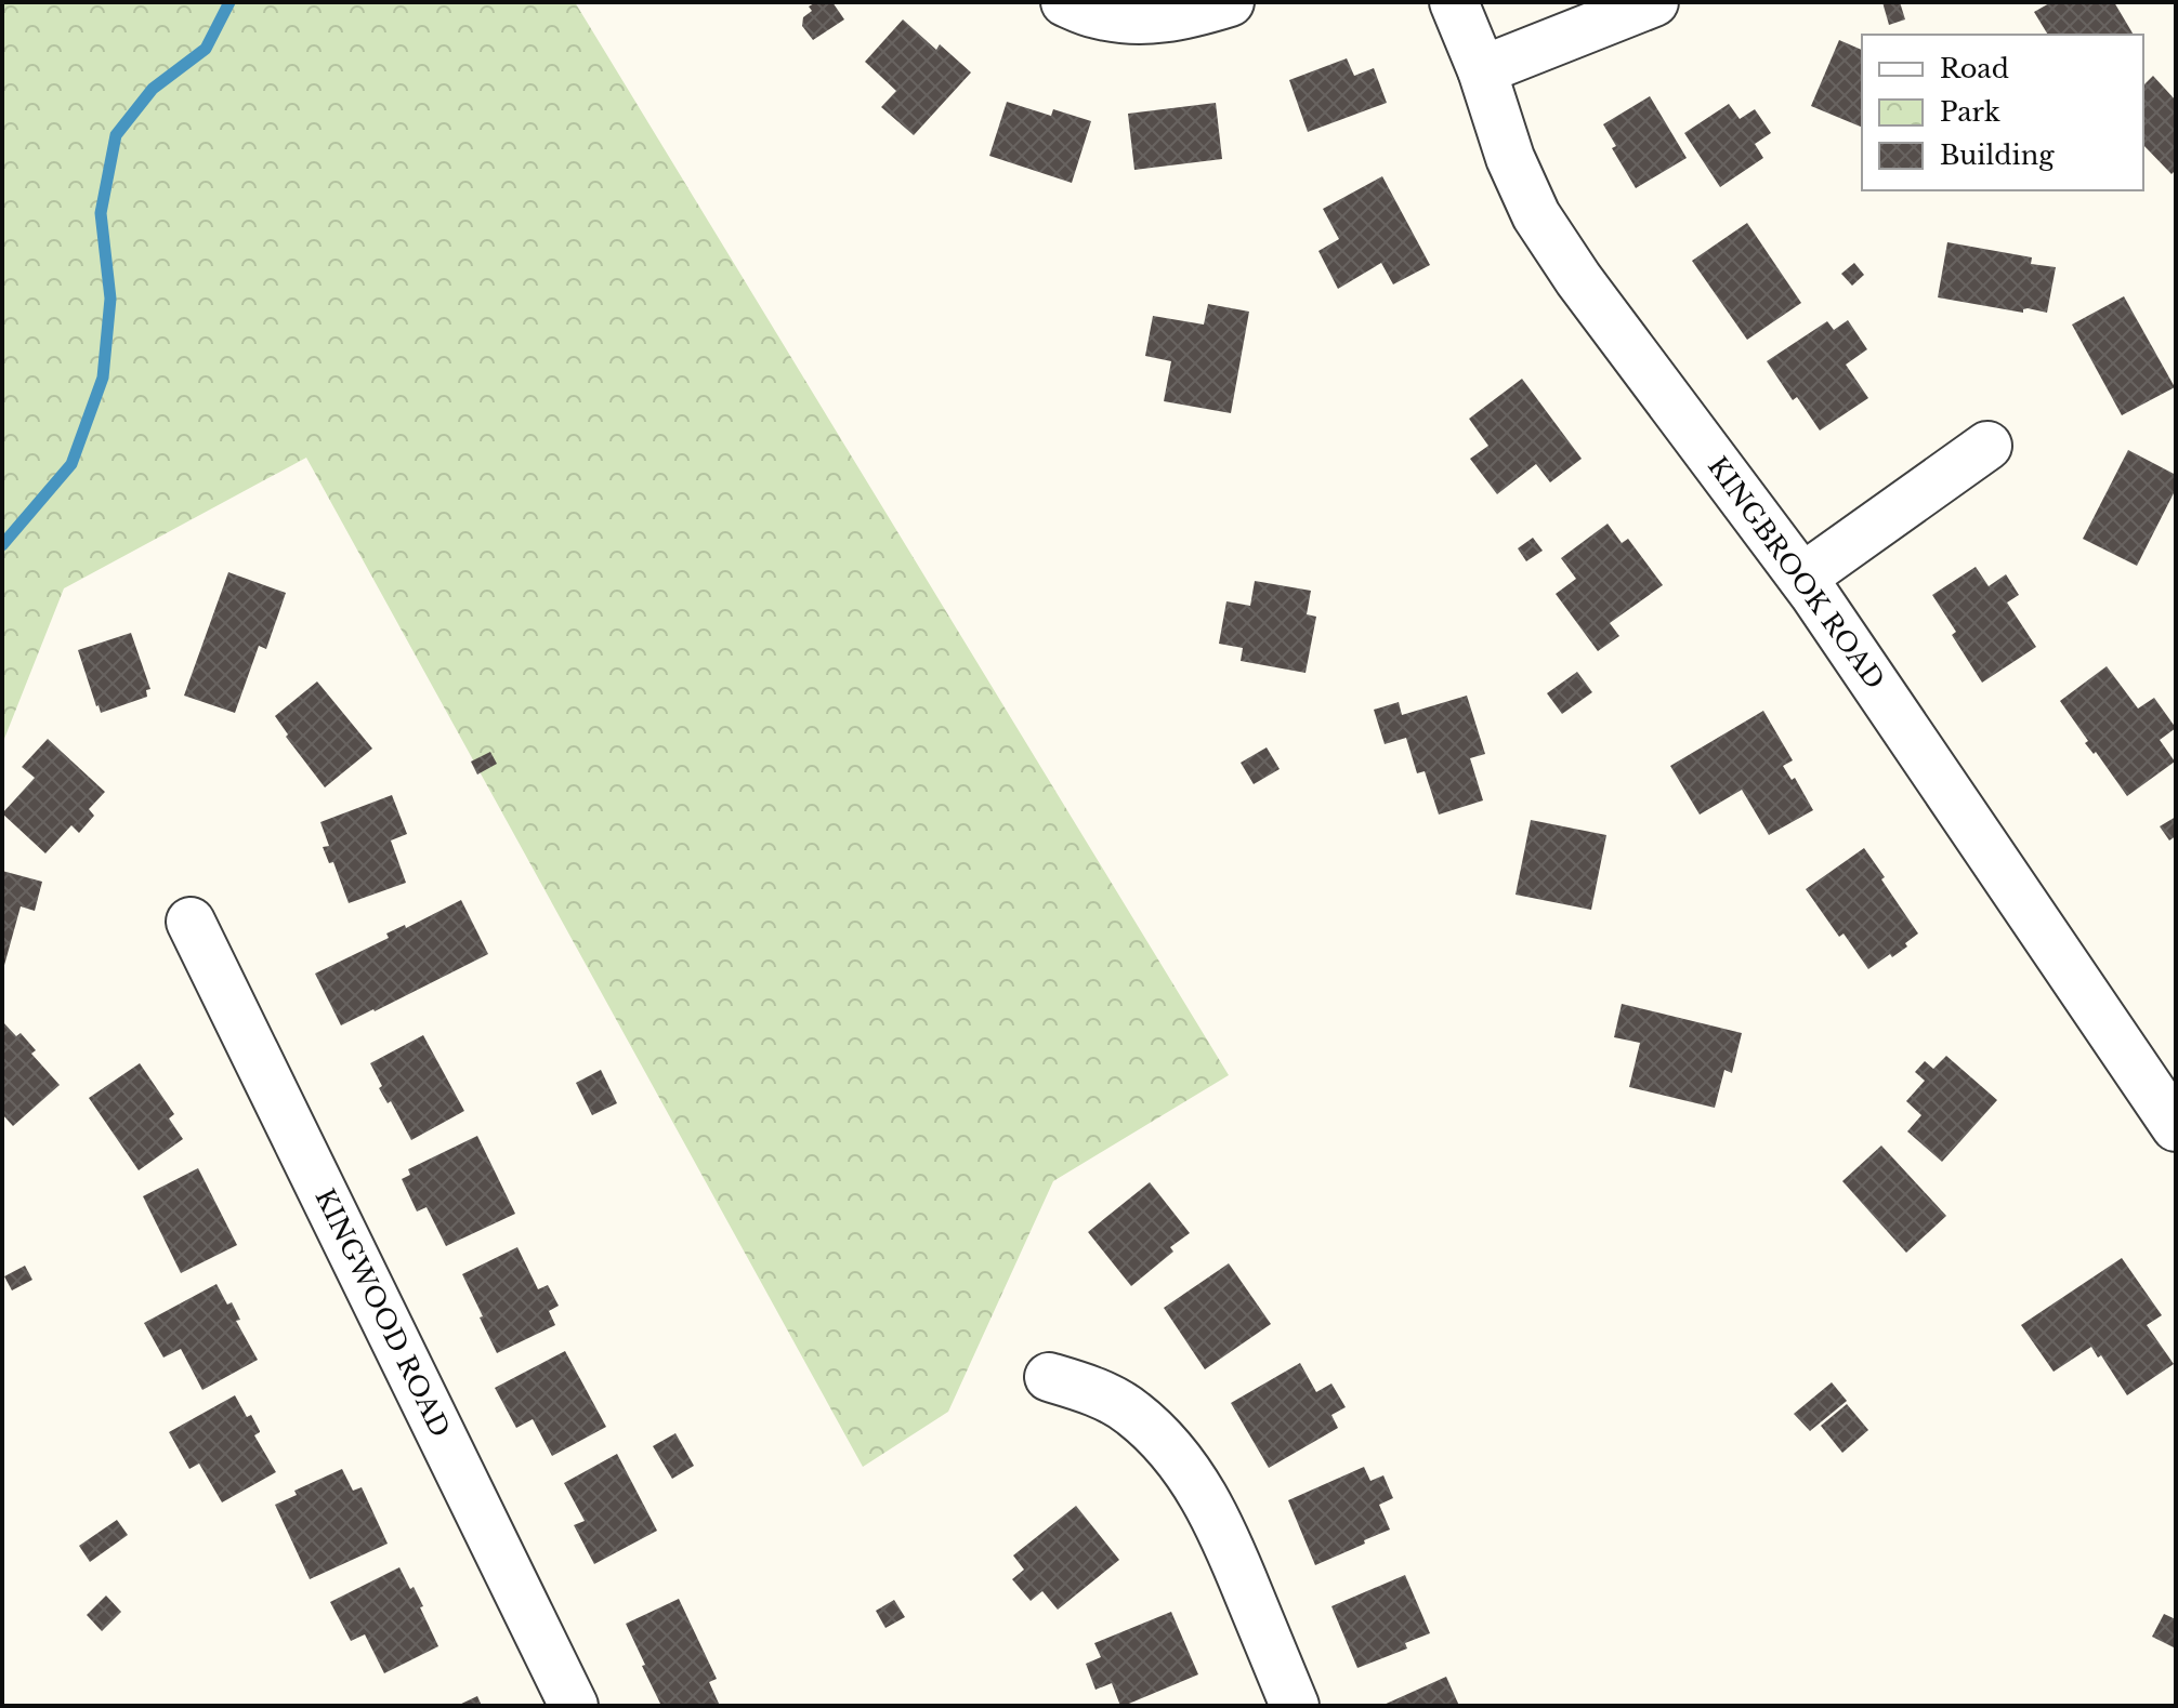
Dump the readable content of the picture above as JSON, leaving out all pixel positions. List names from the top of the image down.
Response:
{
  "streets": {
    "street": ["KINGBROOK ROAD", "KINGWOOD ROAD"]
  },
  "legend": ["Road", "Park", "Building"]
}
